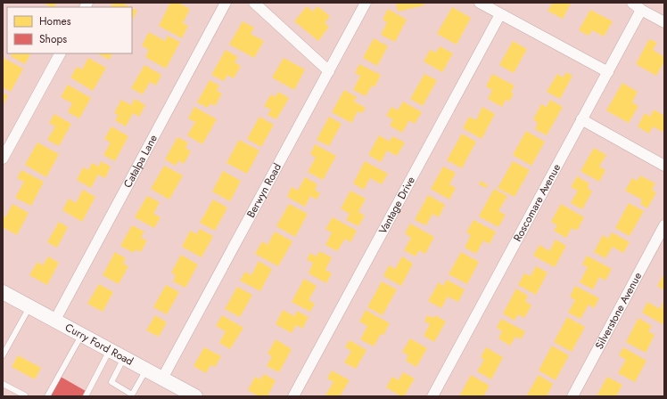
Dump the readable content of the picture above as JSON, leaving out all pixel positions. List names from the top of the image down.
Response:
{
  "streets": {
    "street": [
      "Catalpa Lane",
      "Berwyn Road",
      "Roscomare Avenue",
      "Vantage Drive",
      "Silverstone Avenue",
      "Curry Ford Road"
    ]
  },
  "crossings": [
    ["Catalpa Lane", "Curry Ford Road"],
    ["Berwyn Road", "Curry Ford Road"]
  ],
  "legend": ["Homes", "Shops"]
}
